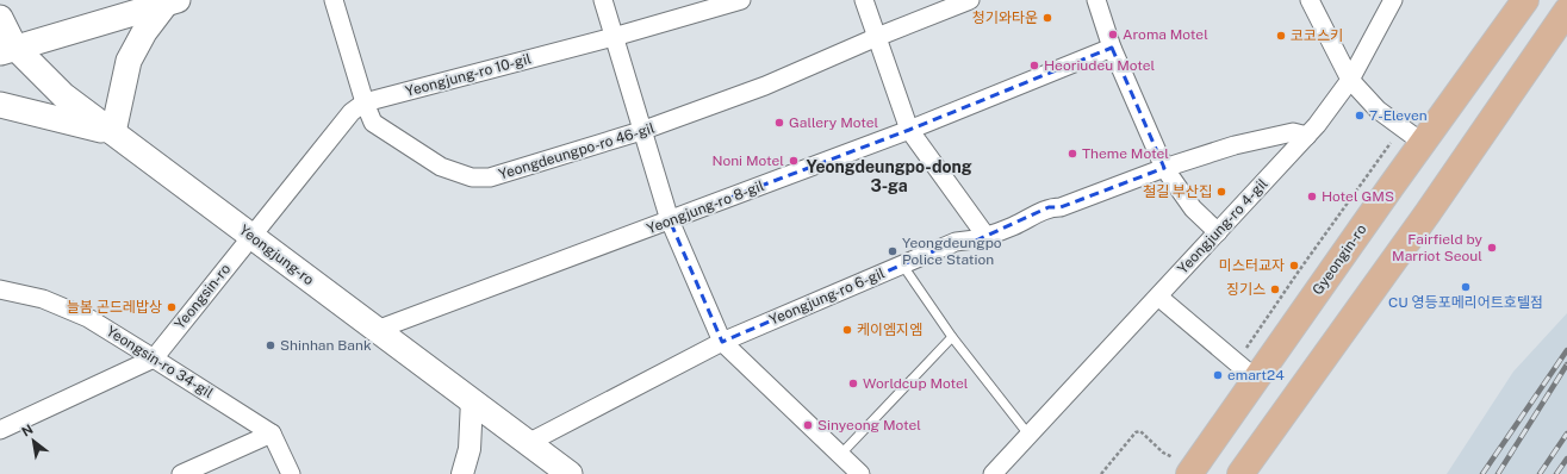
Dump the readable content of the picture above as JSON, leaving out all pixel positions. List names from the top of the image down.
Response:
{
  "streets": {
    "main road": ["Yeongjung-ro", "Gyeongin-ro"],
    "street": [
      "Yeongjung-ro 10-gil",
      "Yeongdeungpo-ro 46-gil",
      "Yeongjung-ro 8-gil",
      "Yeongjung-ro 4-gil",
      "Yeongsin-ro",
      "Yeongjung-ro 6-gil",
      "Yeongsin-ro 34-gil"
    ]
  },
  "crossings": [
    ["Yeongjung-ro 10-gil", "Yeongdeungpo-ro 46-gil"],
    ["Yeongjung-ro 10-gil", "Yeongjung-ro"],
    ["Yeongjung-ro 10-gil", "Yeongsin-ro"],
    ["Yeongjung-ro 8-gil", "Yeongjung-ro"],
    ["Yeongjung-ro 4-gil", "Yeongjung-ro 6-gil"],
    ["Yeongjung-ro", "Yeongsin-ro"],
    ["Yeongjung-ro", "Yeongjung-ro 6-gil"],
    ["Yeongsin-ro", "Yeongsin-ro 34-gil"]
  ],
  "districts": ["Yeongdeungpo-dong 3-ga"],
  "places": [
    "청기와타운",
    "Aroma Motel",
    "코코스키",
    "Heoriudeu Motel",
    "7-Eleven",
    "Gallery Motel",
    "Theme Motel",
    "Noni Motel",
    "철길 부산집",
    "Hotel GMS",
    "Fairfield by Marriot Seoul",
    "Yeongdeungpo Police Station",
    "미스터교자",
    "CU 영등포메리어트호텔점",
    "징기스",
    "늘봄 곤드레밥상",
    "케이엠지엠",
    "Shinhan Bank",
    "emart24",
    "Worldcup Motel",
    "Sinyeong Motel"
  ],
  "north": "top left"
}
